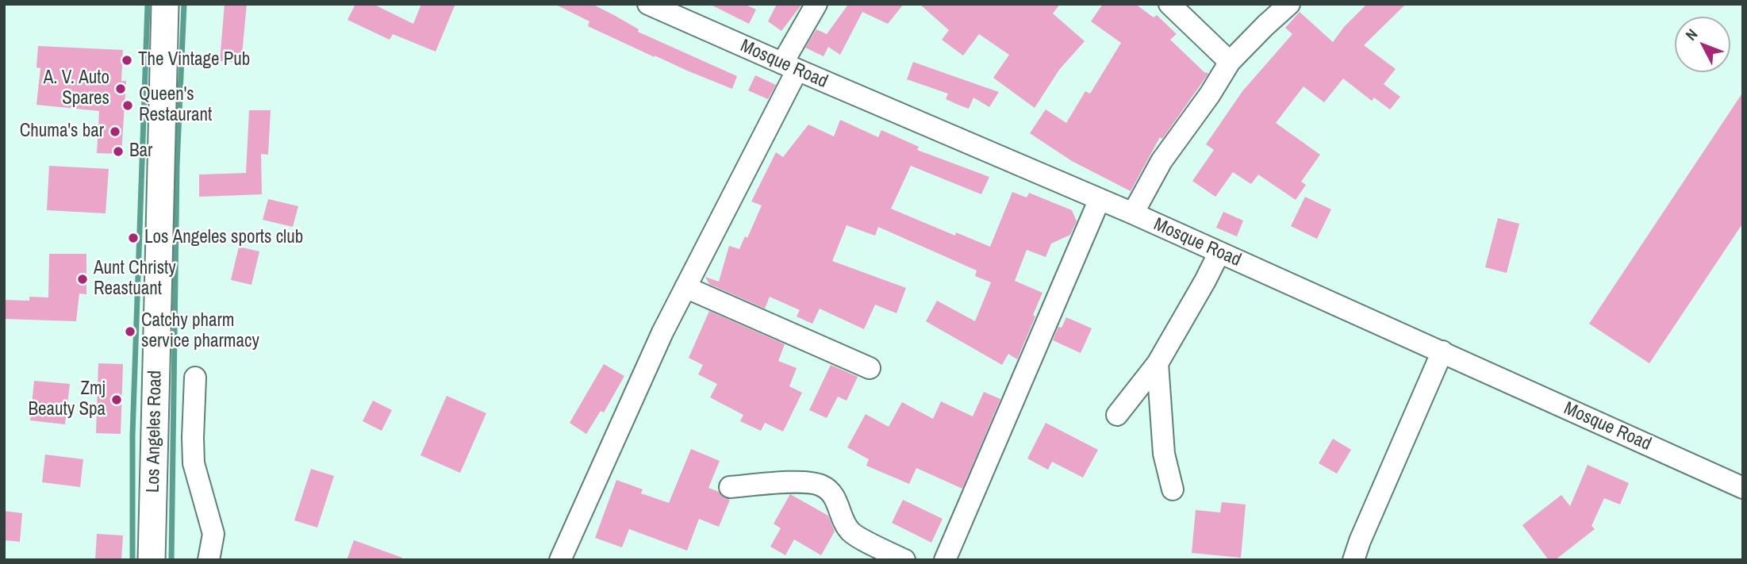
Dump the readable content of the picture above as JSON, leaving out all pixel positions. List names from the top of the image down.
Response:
{
  "streets": {
    "main road": ["Los Angeles Road"],
    "street": ["Mosque Road"]
  },
  "places": [
    "The Vintage Pub",
    "A. V. Auto Spares",
    "Queen's Restaurant",
    "Chuma's bar",
    "Bar",
    "Los Angeles sports club",
    "Aunt Christy Reastuant",
    "Catchy pharm service pharmacy",
    "Zmj Beauty Spa"
  ],
  "north": "top left"
}
